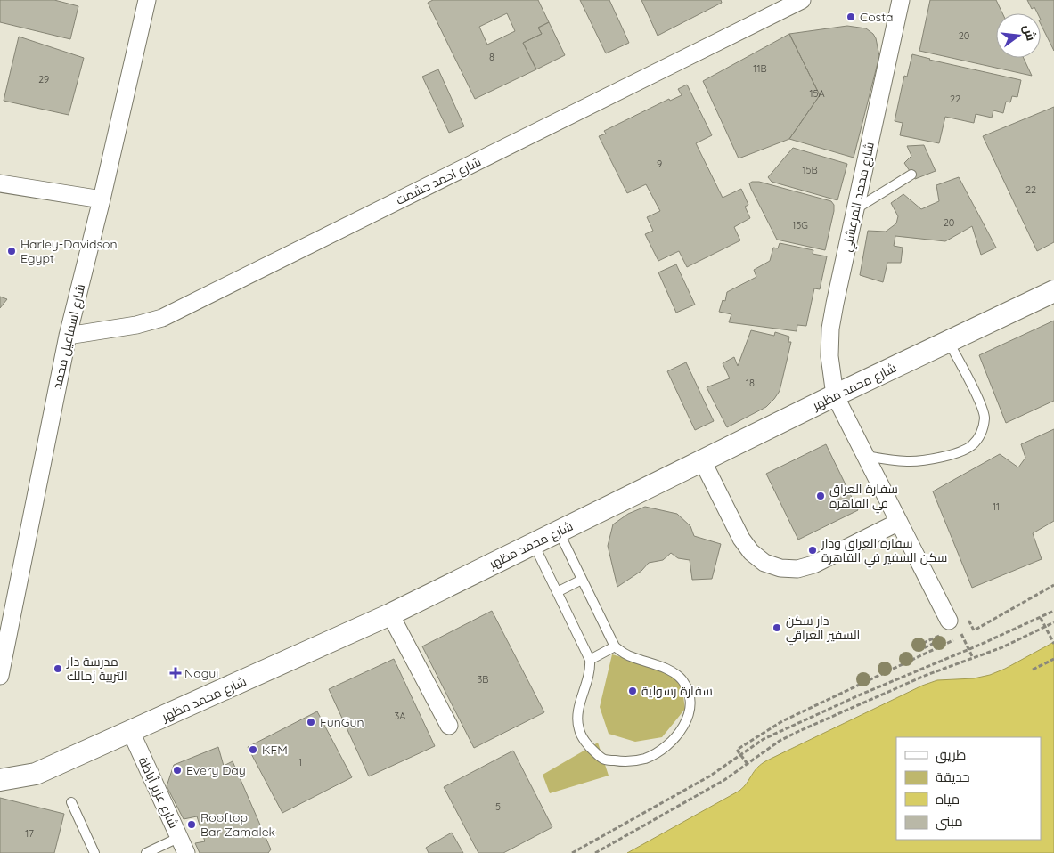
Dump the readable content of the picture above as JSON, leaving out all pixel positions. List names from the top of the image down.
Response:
{
  "streets": {
    "street": [
      "شارع احمد حشمت",
      "شارع محمد المرعشلي",
      "شارع اسماعيل محمد",
      "شارع محمد مظهر",
      "شارع عزيز أباظة"
    ]
  },
  "crossings": [
    ["شارع احمد حشمت", "شارع اسماعيل محمد"],
    ["شارع محمد المرعشلي", "شارع محمد مظهر"],
    ["شارع محمد مظهر", "شارع عزيز أباظة"]
  ],
  "places": {
    "other": [
      "Costa",
      "Harley-Davidson Egypt",
      "سفارة العراق في القاهرة",
      "سفارة العراق ودار سكن السفير في القاهرة",
      "دار سكن السفير العراقي",
      "مدرسة دار التربية زمالك",
      "سفارة رسولية",
      "FunGun",
      "KFM",
      "Every Day",
      "Rooftop Bar Zamalek"
    ],
    "health": ["Nagui"]
  },
  "house_numbers": [
    "20",
    "8",
    "11B",
    "29",
    "15A",
    "22",
    "9",
    "15B",
    "22",
    "20",
    "15G",
    "18",
    "11",
    "3B",
    "3A",
    "1",
    "5",
    "17"
  ],
  "legend": [
    "طريق",
    "حديقة",
    "مياه",
    "مبنى"
  ],
  "north": "right"
}
